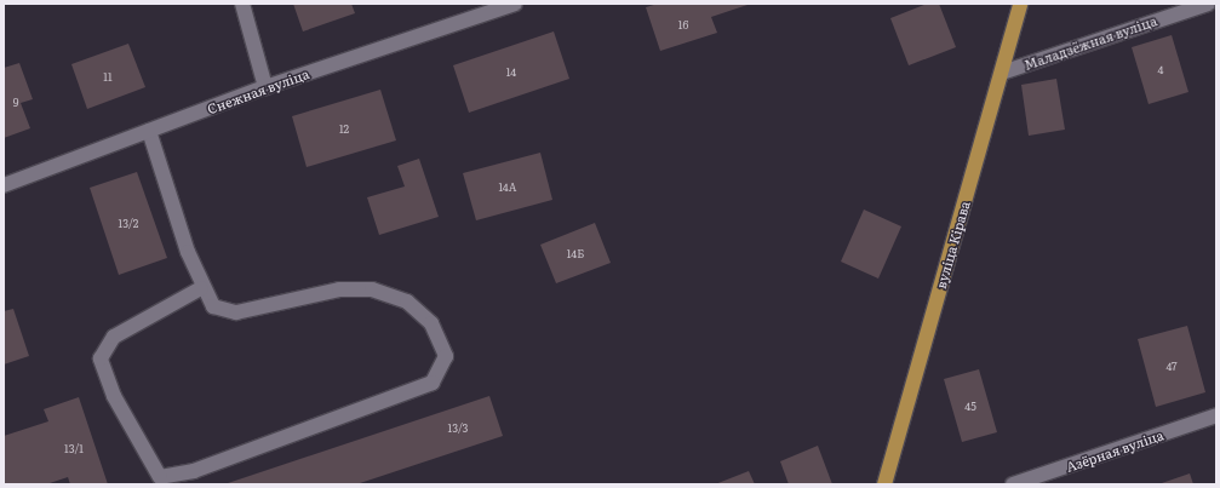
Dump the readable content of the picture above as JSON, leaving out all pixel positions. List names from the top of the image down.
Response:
{
  "streets": {
    "main road": ["вуліца Кірава"],
    "street": ["Маладзёжная вуліца", "Снежная вуліца", "Азёрная вуліца"]
  },
  "crossings": [
    ["Маладзёжная вуліца", "вуліца Кірава"]
  ],
  "house_numbers": [
    "16",
    "4",
    "14",
    "11",
    "9",
    "12",
    "14А",
    "13/2",
    "14Б",
    "47",
    "45",
    "13/3",
    "13/1"
  ]
}
